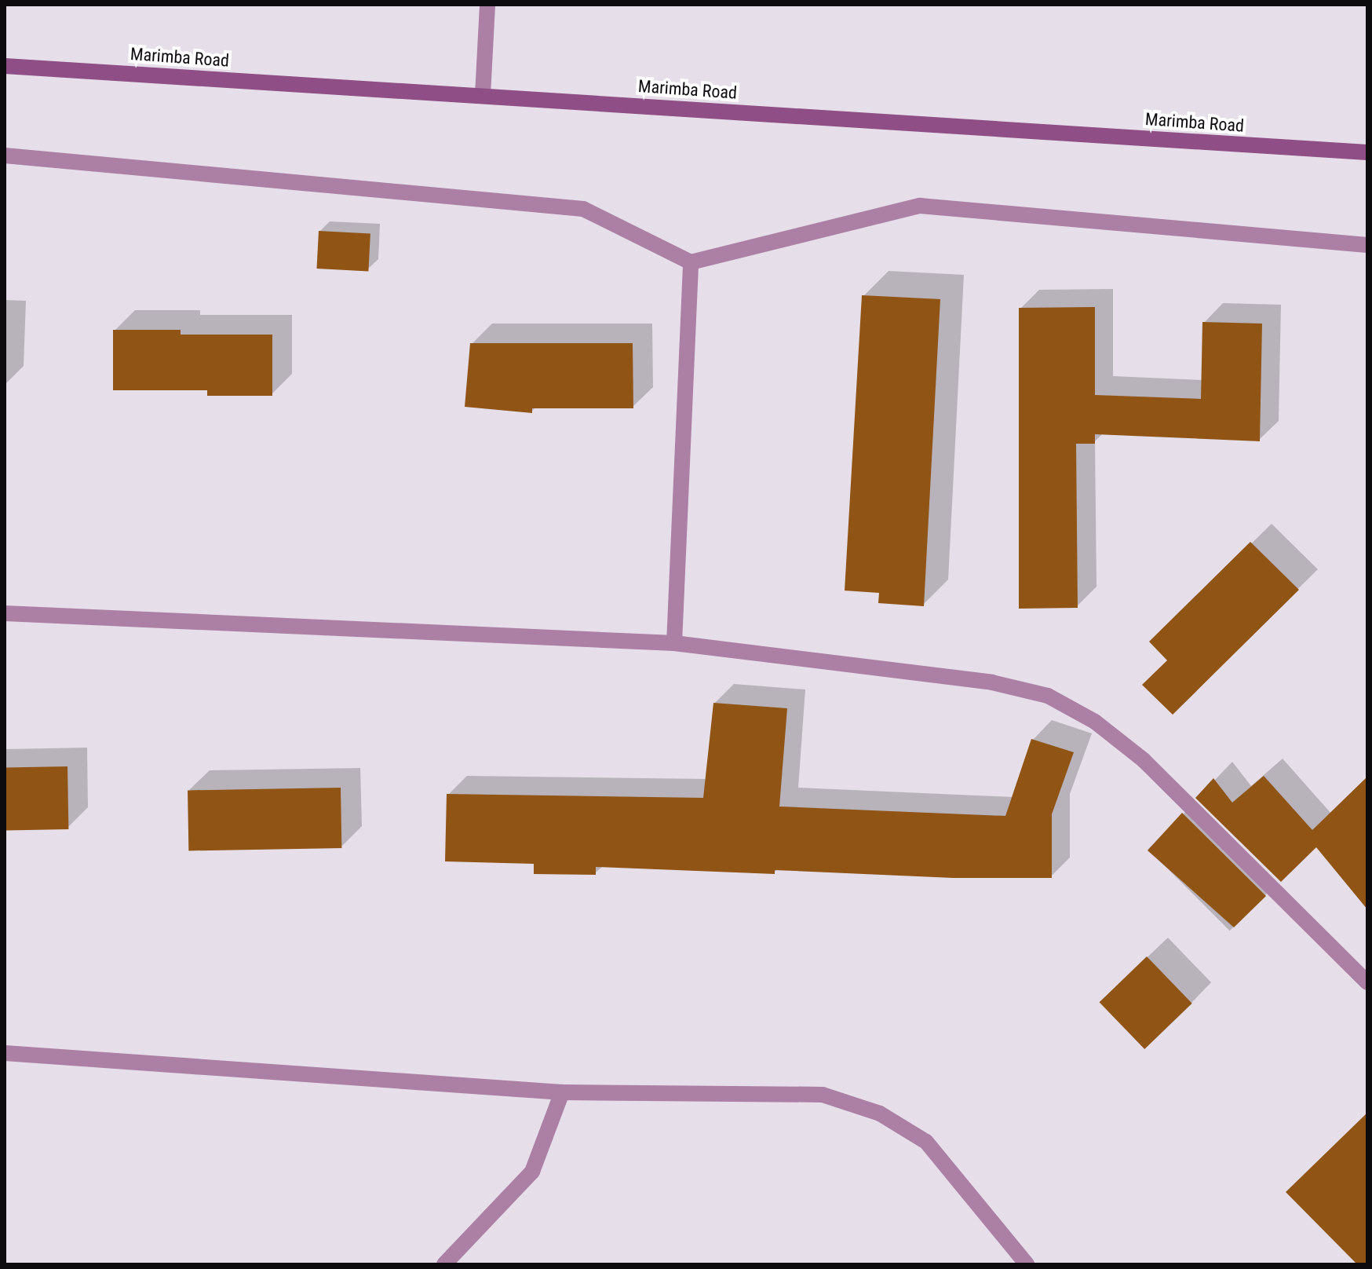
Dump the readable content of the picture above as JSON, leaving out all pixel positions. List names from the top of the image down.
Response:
{
  "streets": {
    "street": ["Marimba Road"]
  }
}
